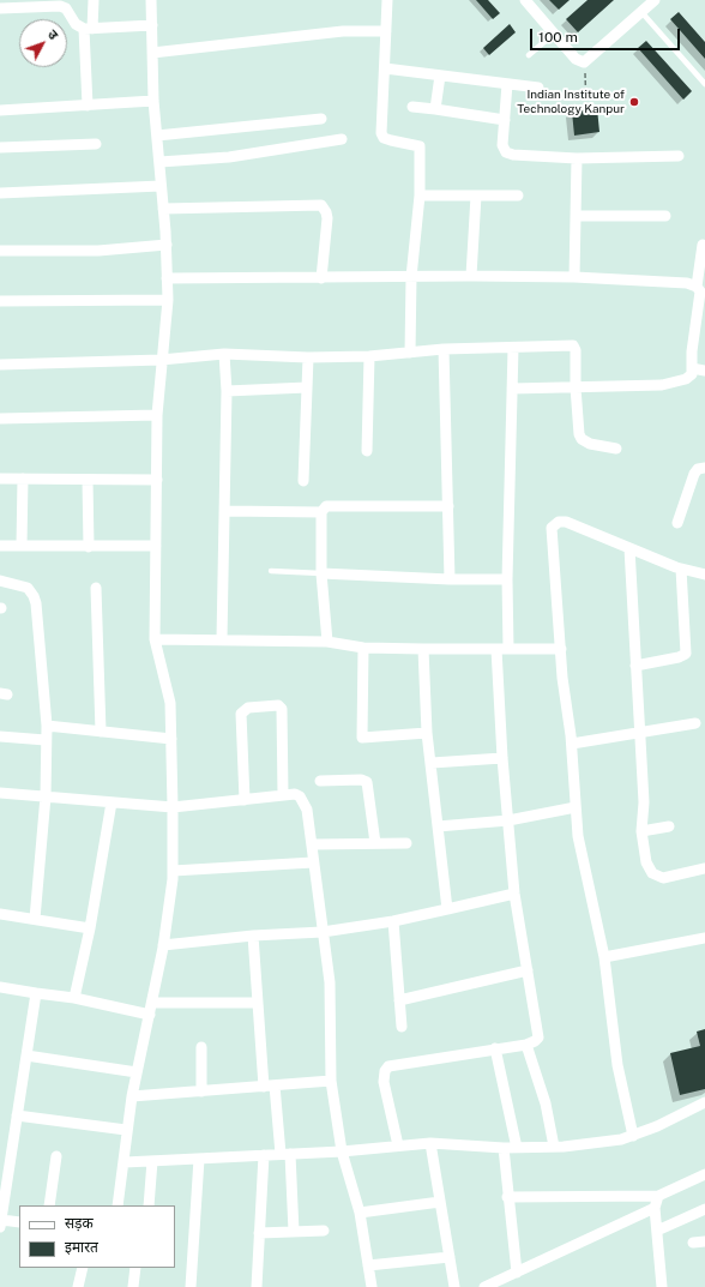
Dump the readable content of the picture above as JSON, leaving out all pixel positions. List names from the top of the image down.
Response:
{
  "places": ["Indian Institute of Technology Kanpur"],
  "legend": ["सड़क", "इमारत"],
  "scale_bar": "100 m",
  "north": "top right"
}
